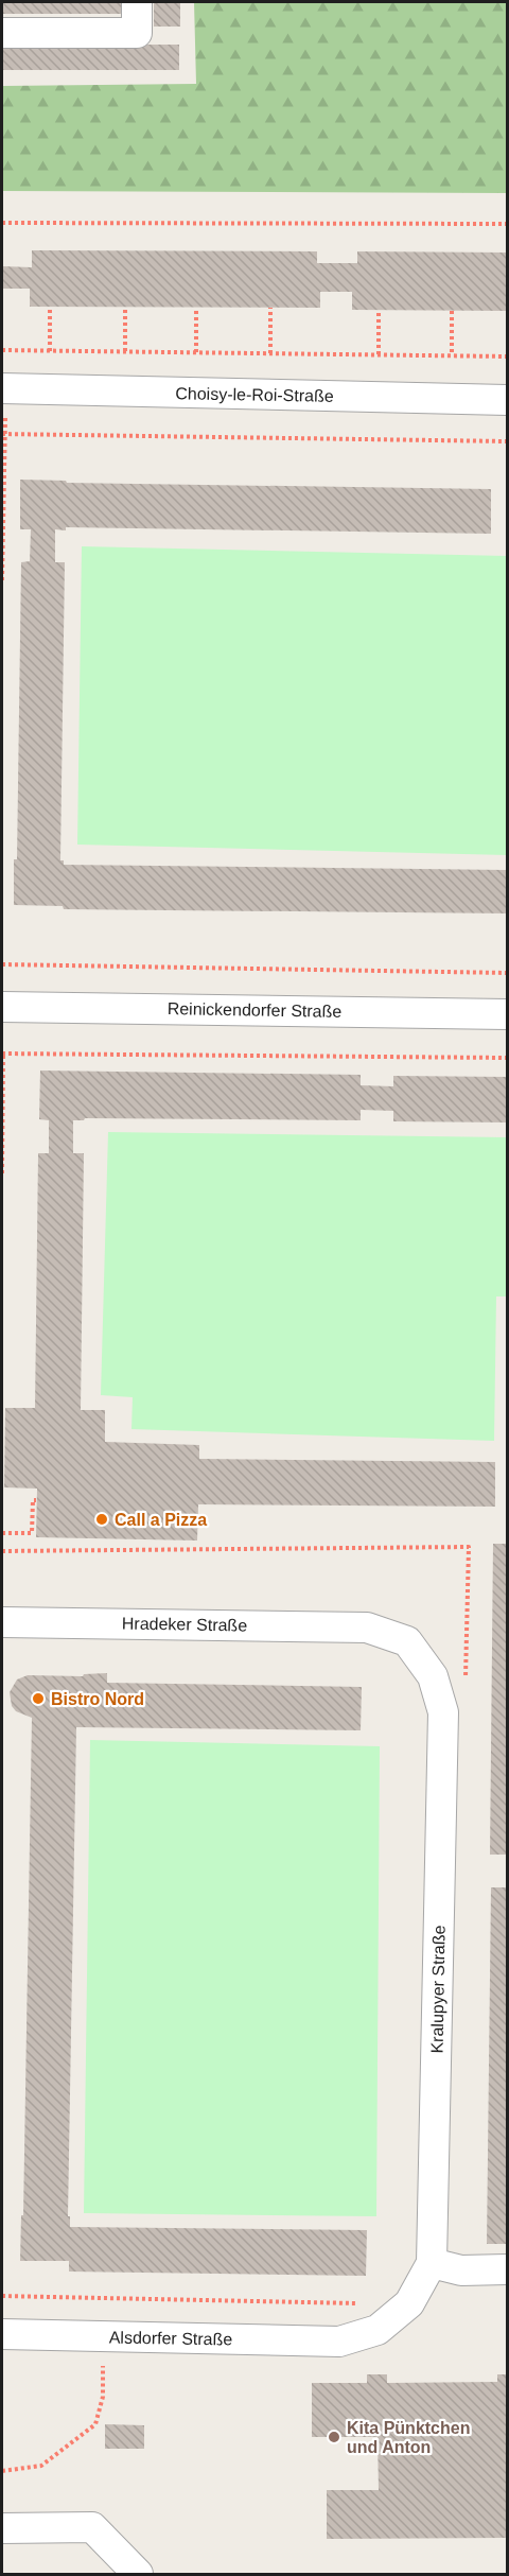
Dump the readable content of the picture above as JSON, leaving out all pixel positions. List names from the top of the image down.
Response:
{
  "streets": {
    "street": [
      "Choisy-le-Roi-Straße",
      "Reinickendorfer Straße",
      "Hradeker Straße",
      "Kralupyer Straße",
      "Alsdorfer Straße"
    ]
  },
  "crossings": [
    ["Hradeker Straße", "Kralupyer Straße"],
    ["Kralupyer Straße", "Alsdorfer Straße"]
  ],
  "places": ["Call a Pizza", "Bistro Nord", "Kita Pünktchen und Anton"]
}
